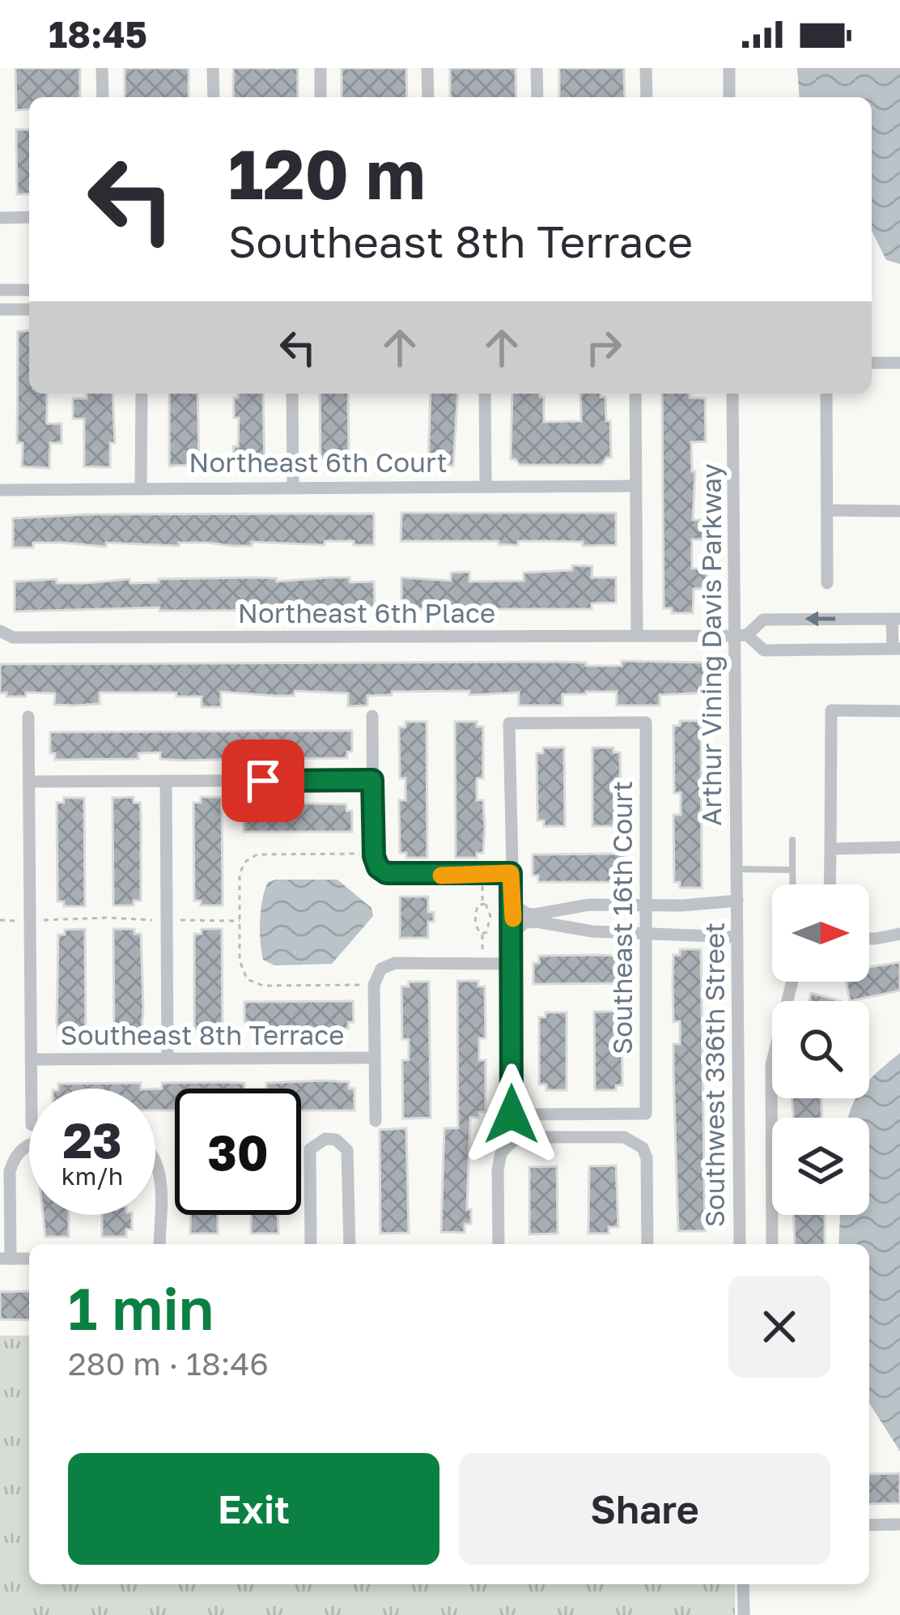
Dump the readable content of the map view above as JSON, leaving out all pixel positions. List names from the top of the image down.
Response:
{
  "streets": {
    "street": [
      "Northeast 6th Court",
      "Northeast 6th Place",
      "Arthur Vining Davis Parkway",
      "Southeast 16th Court",
      "Southeast 8th Terrace",
      "Southwest 336th Street"
    ]
  },
  "crossings": [
    ["Northeast 6th Place", "Arthur Vining Davis Parkway"],
    ["Arthur Vining Davis Parkway", "Southwest 336th Street"]
  ],
  "north": "right",
  "page": {
    "status": "18:45",
    "turn": ["120 m", "Southeast 8th Terrace"],
    "speed": "23 km/h",
    "limit": "30",
    "heading": ["1 min", "280 m · 18:46"],
    "buttons": ["Exit", "Share"]
  }
}
